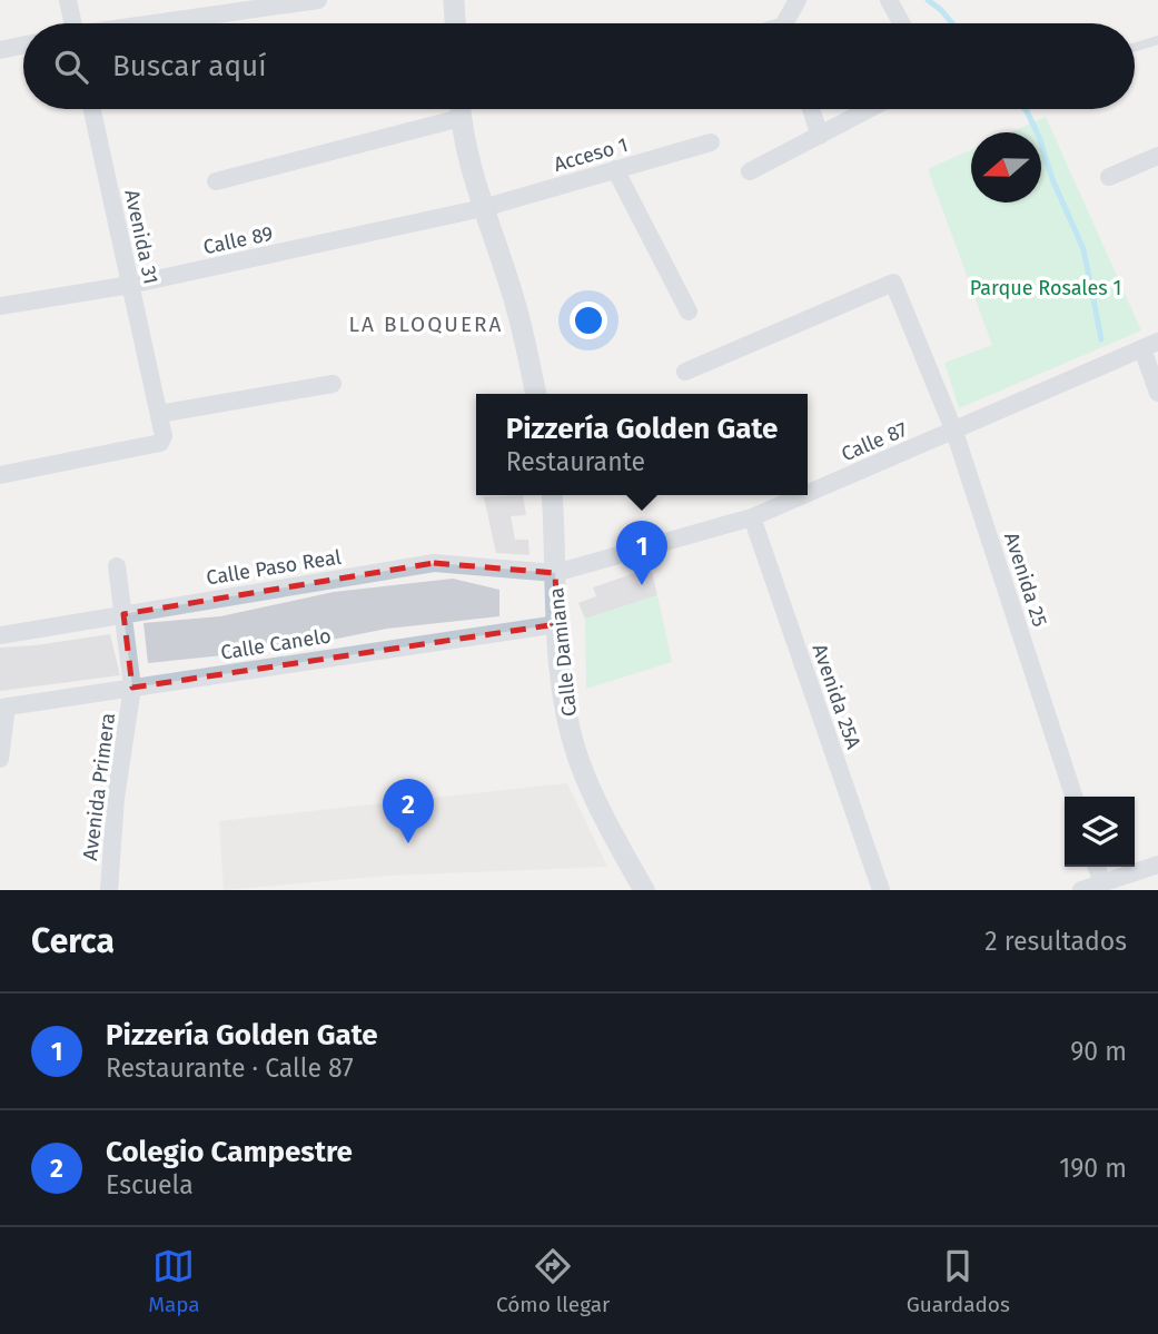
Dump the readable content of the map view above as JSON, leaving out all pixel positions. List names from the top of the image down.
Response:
{
  "streets": {
    "street": [
      "Acceso 1",
      "Avenida 31",
      "Calle 89",
      "Calle 87",
      "Calle Paso Real",
      "Avenida 25",
      "Calle Canelo",
      "Calle Damiana",
      "Avenida 25A",
      "Avenida Primera"
    ]
  },
  "crossings": [
    ["Acceso 1", "Calle 89"],
    ["Avenida 31", "Calle 89"],
    ["Calle 87", "Calle Paso Real"],
    ["Calle 87", "Avenida 25"],
    ["Calle 87", "Calle Damiana"],
    ["Calle 87", "Avenida 25A"],
    ["Calle Paso Real", "Calle Damiana"],
    ["Calle Paso Real", "Avenida Primera"],
    ["Calle Canelo", "Calle Damiana"],
    ["Calle Canelo", "Avenida Primera"]
  ],
  "districts": ["LA BLOQUERA"],
  "parks": ["Parque Rosales 1"],
  "north": "left",
  "page": {
    "search": "Buscar aquí",
    "popup": ["Pizzería Golden Gate", "Restaurante"],
    "pins": ["1", "2"],
    "heading": ["Cerca", "2 resultados"],
    "list": [
      {
        "mark": "1",
        "name": "Pizzería Golden Gate",
        "note": "Restaurante · Calle 87",
        "value": "90 m"
      },
      {
        "mark": "2",
        "name": "Colegio Campestre",
        "note": "Escuela",
        "value": "190 m"
      }
    ],
    "nav": ["Mapa", "Cómo llegar", "Guardados"]
  }
}
